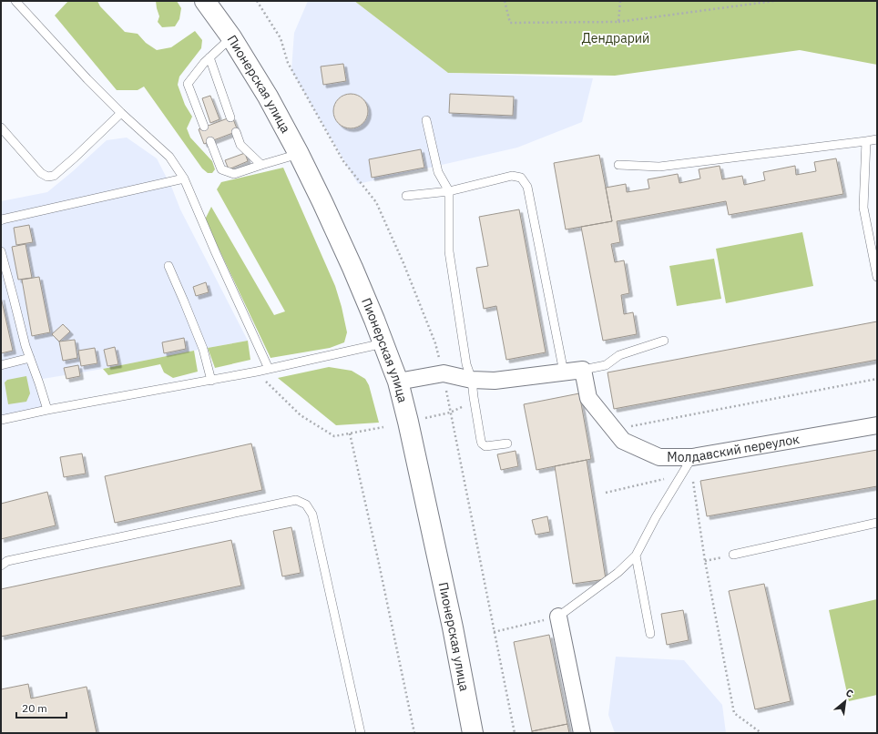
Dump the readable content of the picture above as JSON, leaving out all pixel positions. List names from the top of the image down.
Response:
{
  "streets": {
    "main road": ["Пионерская улица"],
    "street": ["Молдавский переулок"]
  },
  "parks": ["Дендрарий"],
  "scale_bar": "20 m",
  "north": "top right"
}
